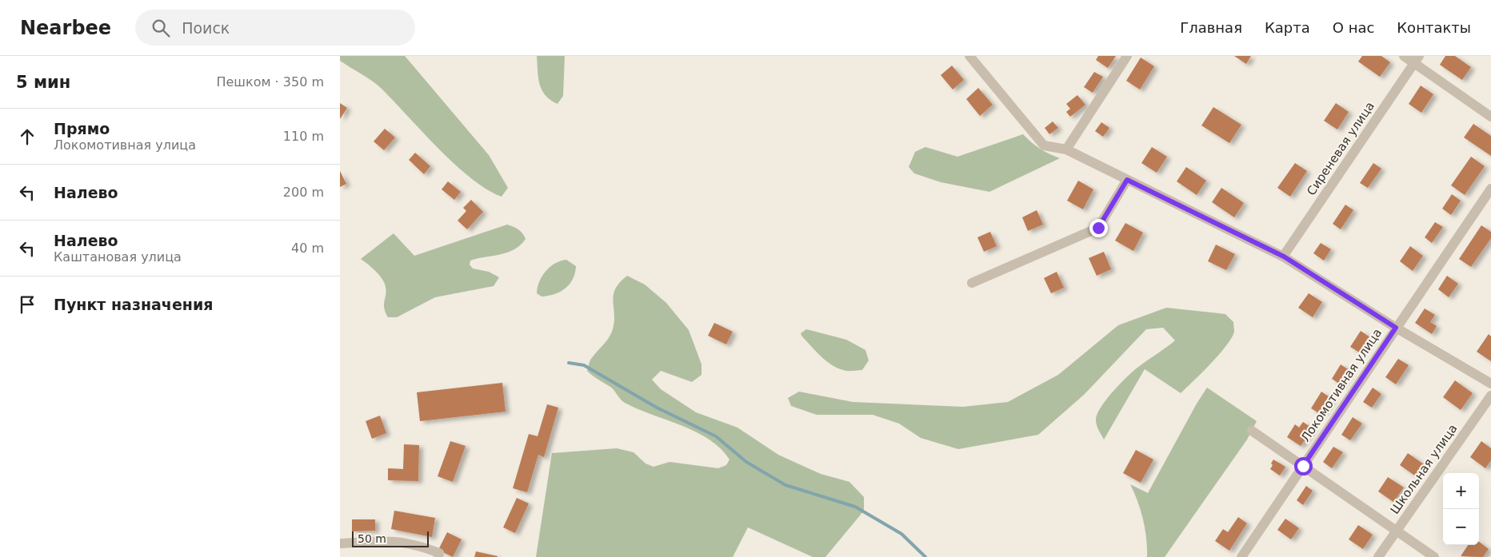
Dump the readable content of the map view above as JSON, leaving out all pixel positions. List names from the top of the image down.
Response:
{
  "streets": {
    "street": ["Сиреневая улица", "Локомотивная улица", "Школьная улица"]
  },
  "scale_bar": "50 m",
  "page": {
    "header": "Nearbee",
    "search": "Поиск",
    "nav": [
      "Главная",
      "Карта",
      "О нас",
      "Контакты"
    ],
    "heading": ["5 мин", "Пешком · 350 m"],
    "list": [
      ["Прямо", "Локомотивная улица", "110 m"],
      ["Налево", "200 m"],
      ["Налево", "Каштановая улица", "40 m"],
      "Пункт назначения"
    ],
    "map_buttons": ["+", "−"],
    "scale": "50 m"
  }
}
